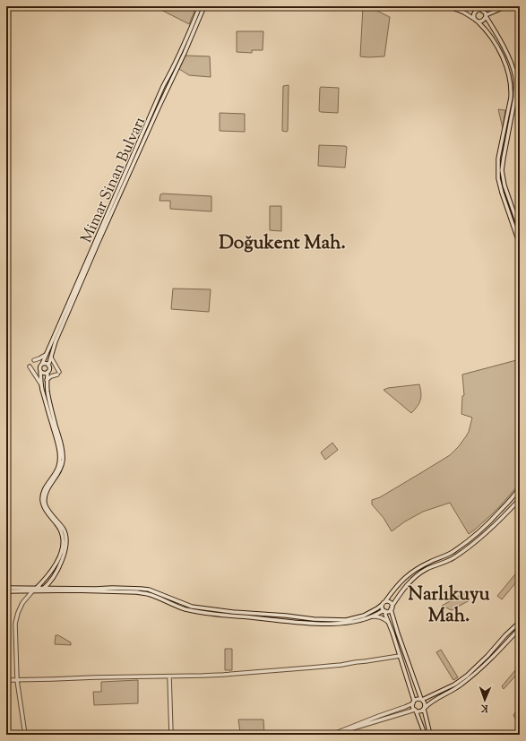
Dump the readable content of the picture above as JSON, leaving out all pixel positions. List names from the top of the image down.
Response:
{
  "streets": {
    "main road": ["Mimar Sinan Bulvarı"]
  },
  "districts": ["Doğukent Mah.", "Narlıkuyu Mah."],
  "north": "bottom"
}
